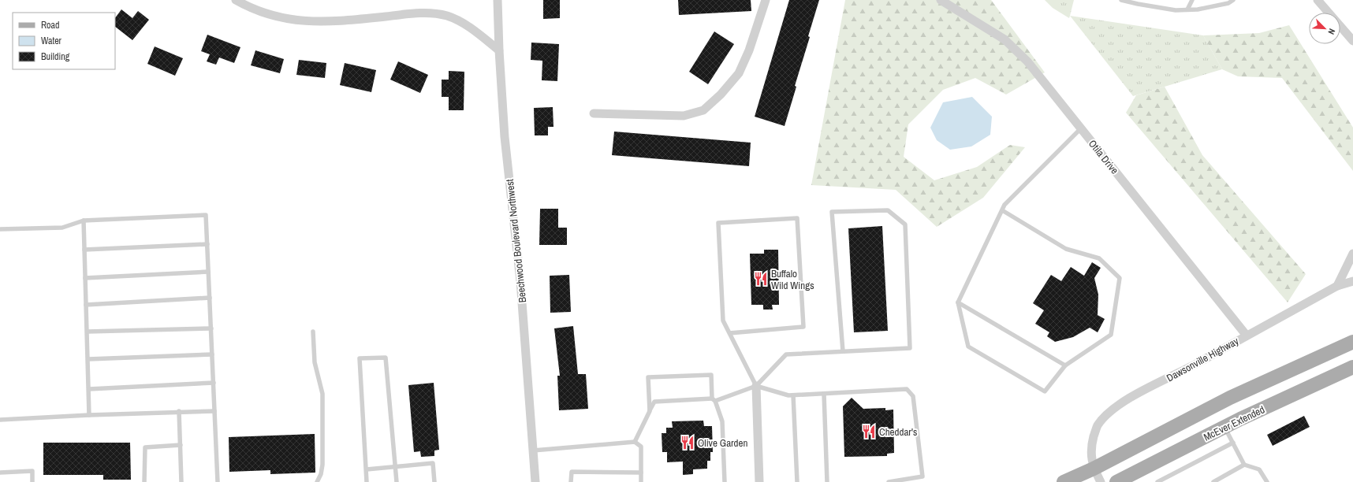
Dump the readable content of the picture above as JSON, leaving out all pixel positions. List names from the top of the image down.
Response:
{
  "streets": {
    "main road": ["McEver Extended"],
    "street": ["Otila Drive", "Beechwood Boulevard Northwest", "Dawsonville Highway"]
  },
  "crossings": [
    ["Otila Drive", "Dawsonville Highway"]
  ],
  "places": {
    "restaurant": ["Buffalo Wild Wings", "Cheddar's", "Olive Garden"]
  },
  "legend": ["Road", "Water", "Building"],
  "north": "bottom right"
}
